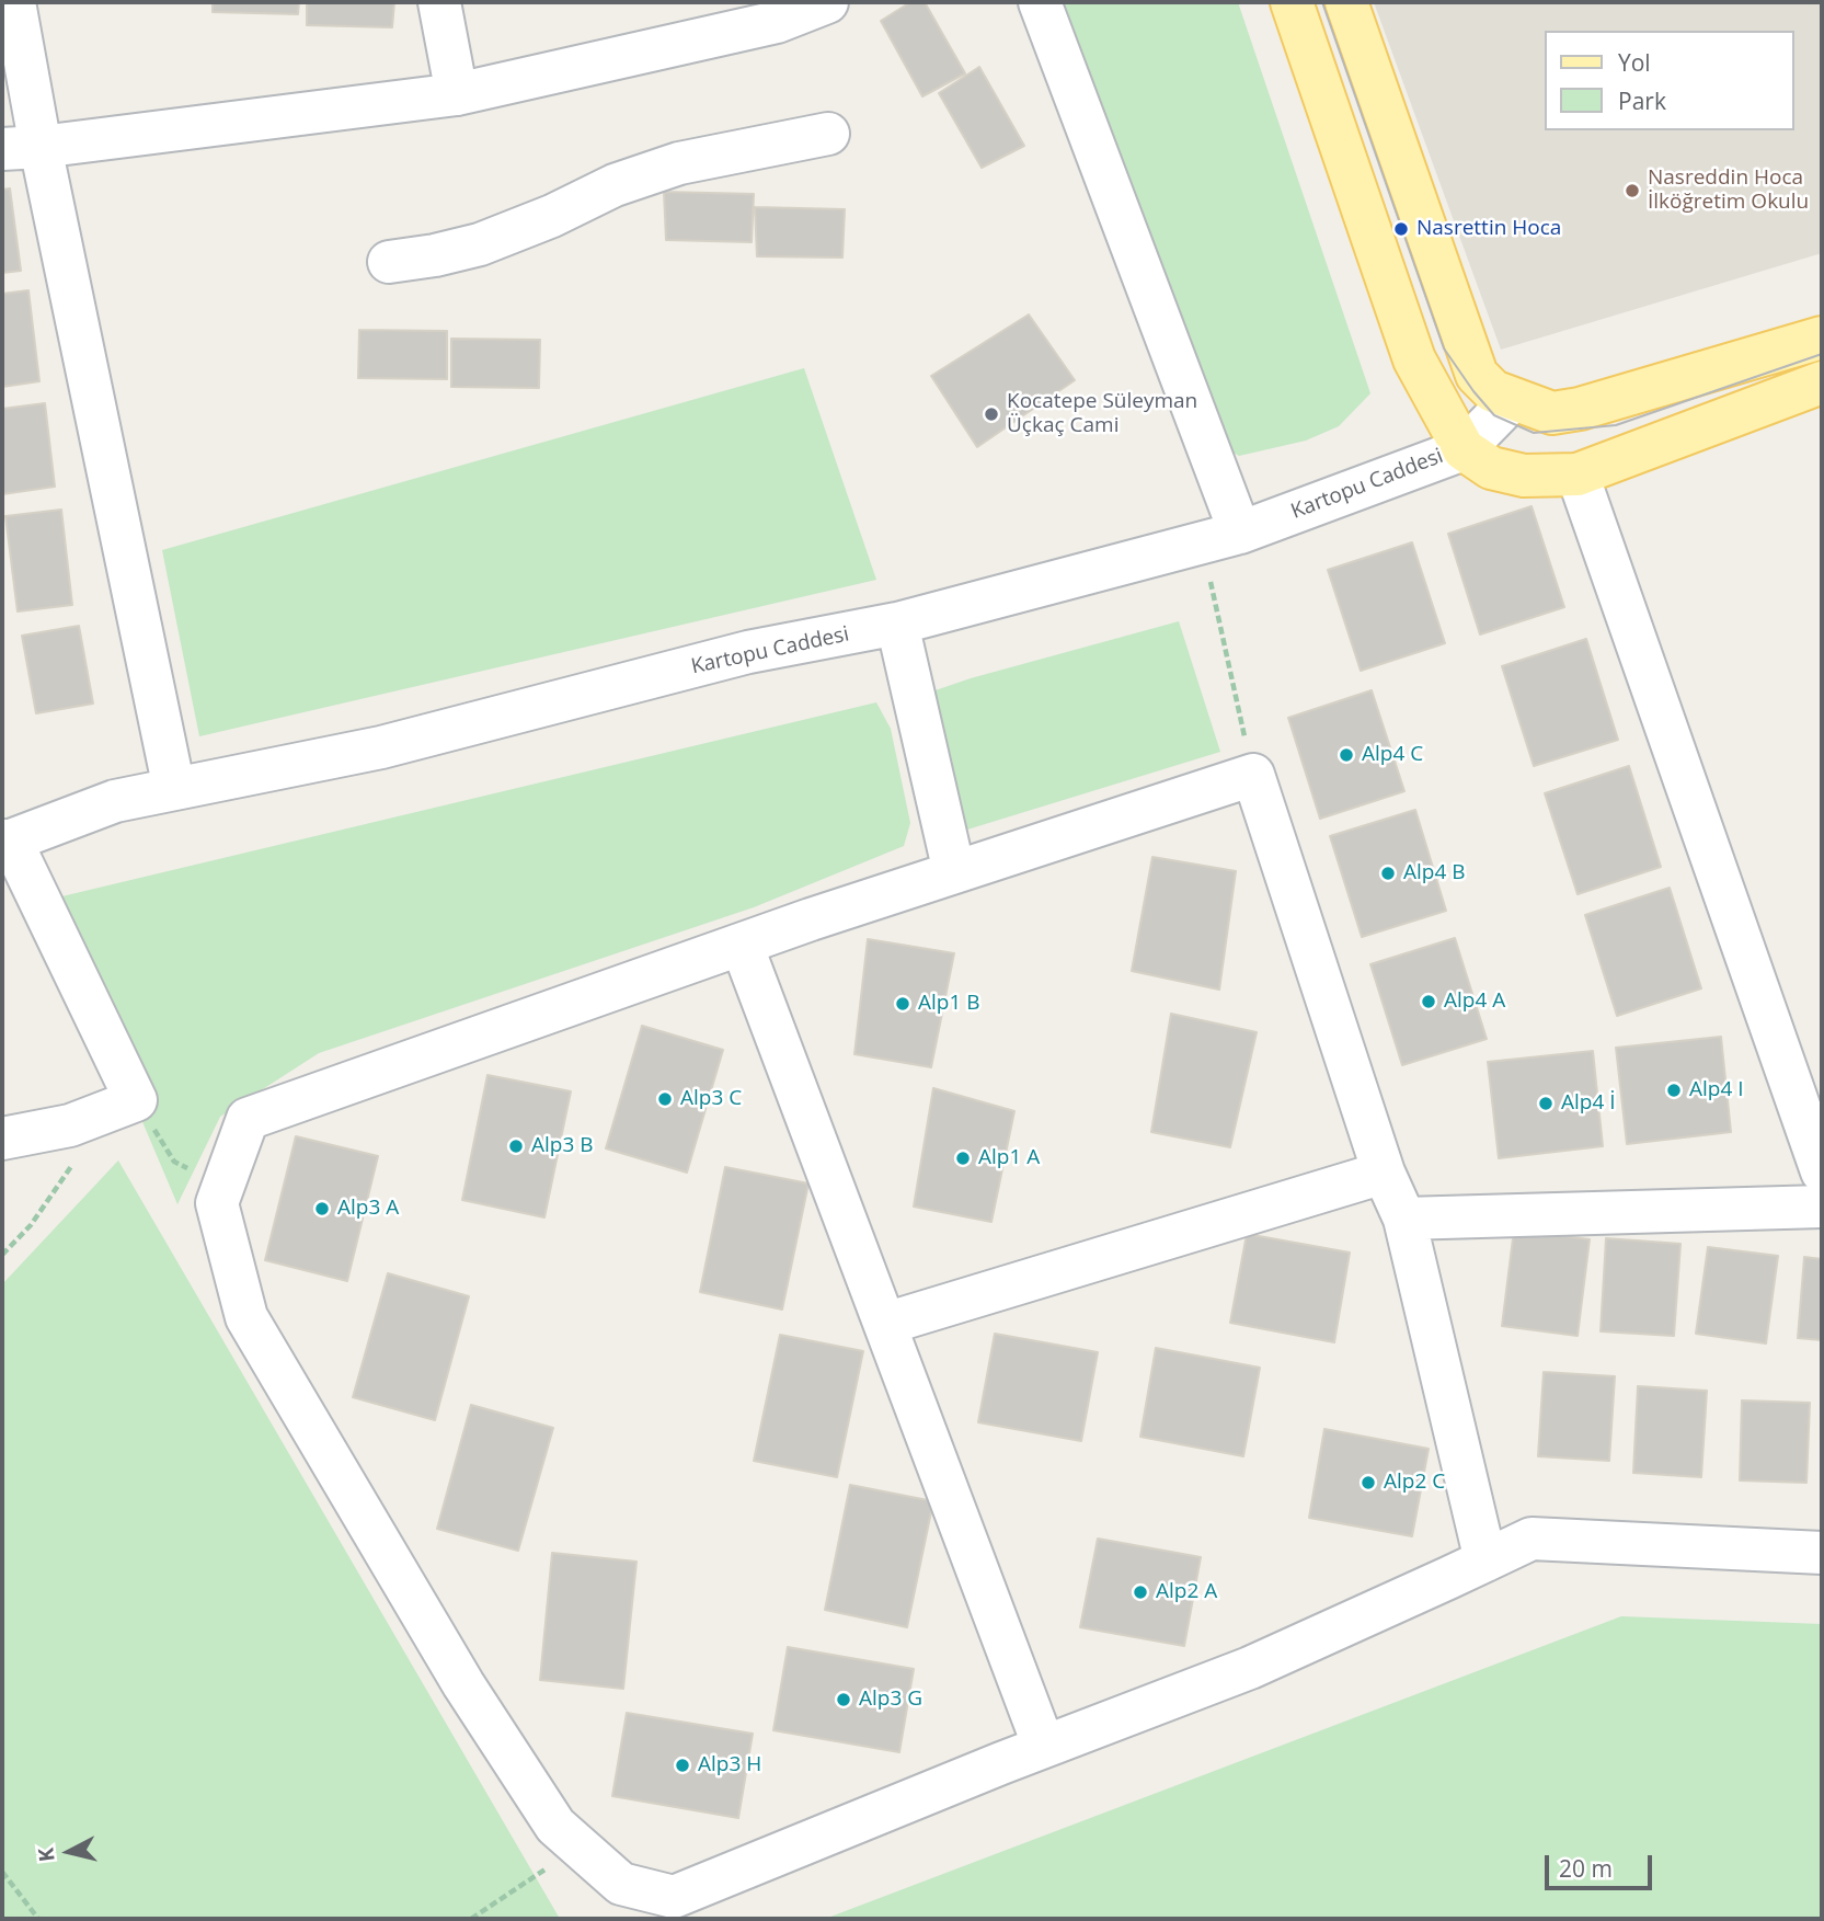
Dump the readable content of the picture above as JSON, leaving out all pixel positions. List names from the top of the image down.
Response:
{
  "streets": {
    "street": ["Kartopu Caddesi"]
  },
  "places": [
    "Nasreddin Hoca İlköğretim Okulu",
    "Nasrettin Hoca",
    "Kocatepe Süleyman Üçkaç Cami",
    "Alp4 C",
    "Alp4 B",
    "Alp4 A",
    "Alp1 B",
    "Alp4 I",
    "Alp3 C",
    "Alp4 İ",
    "Alp3 B",
    "Alp1 A",
    "Alp3 A",
    "Alp2 C",
    "Alp2 A",
    "Alp3 G",
    "Alp3 H"
  ],
  "legend": ["Yol", "Park"],
  "scale_bar": "20 m",
  "north": "left"
}
